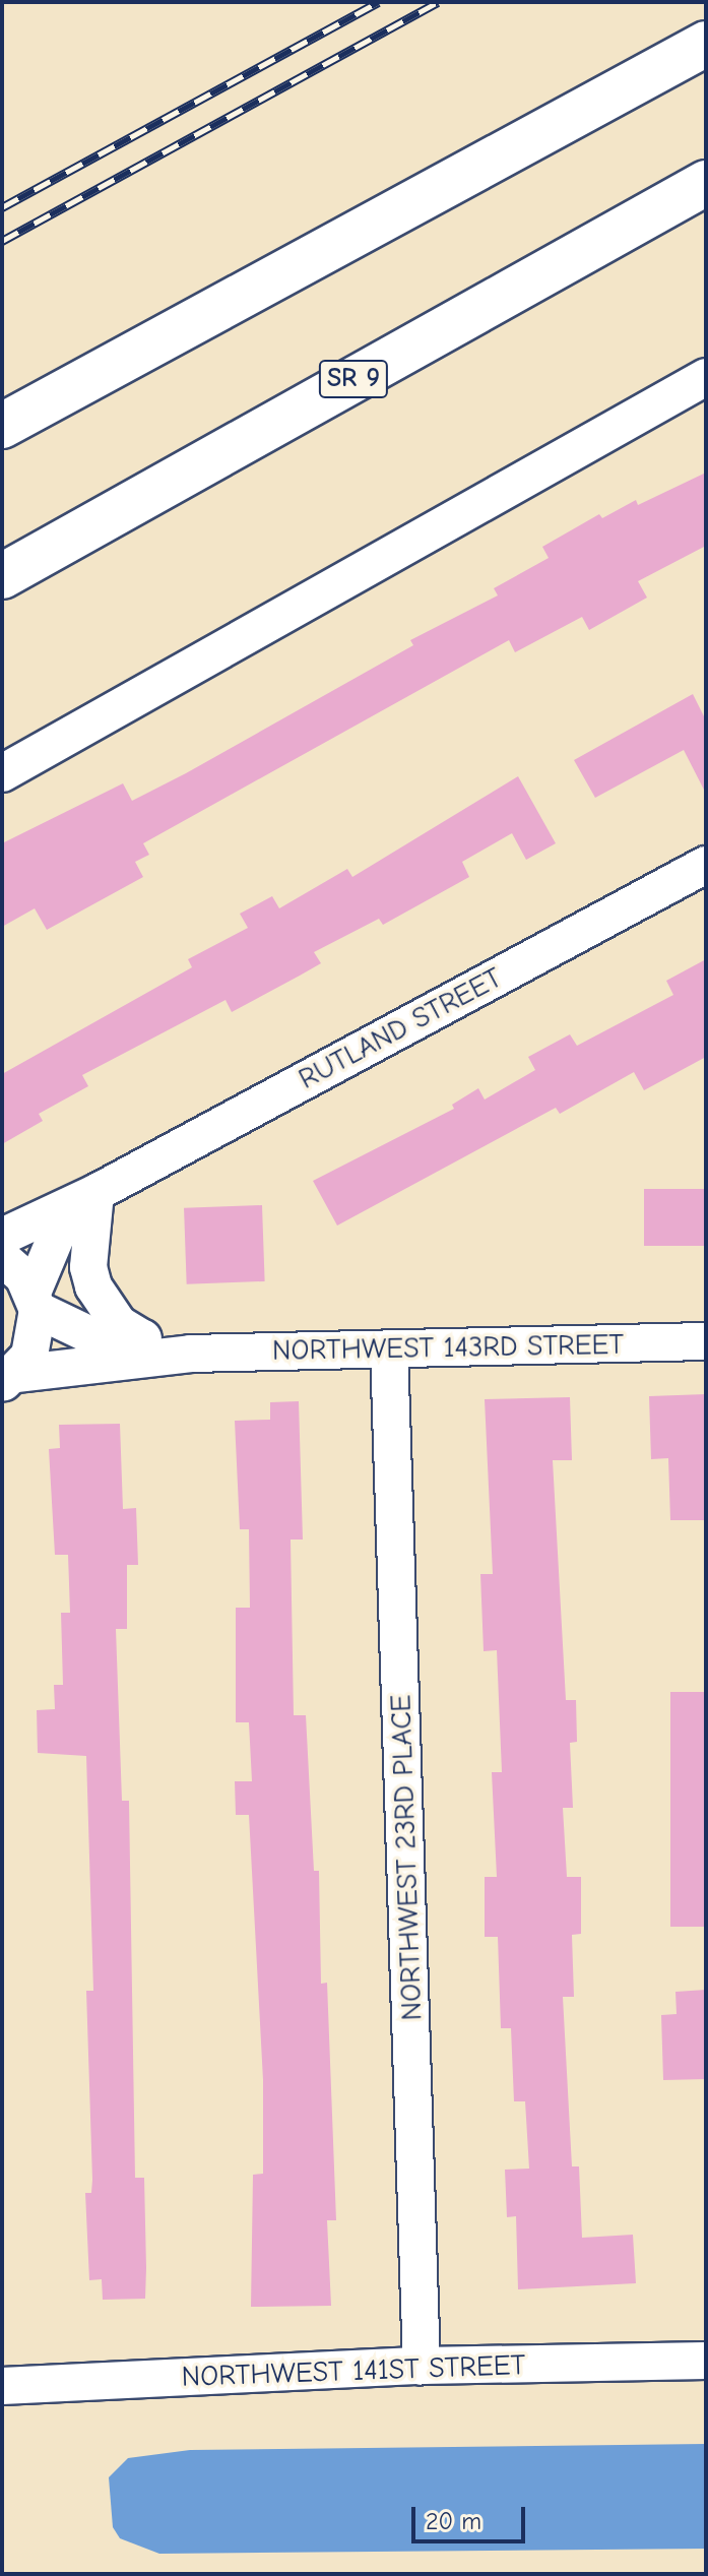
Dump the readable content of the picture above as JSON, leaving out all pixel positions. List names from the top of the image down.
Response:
{
  "streets": {
    "main road": ["SR 9"],
    "street": [
      "RUTLAND STREET",
      "NORTHWEST 143RD STREET",
      "NORTHWEST 23RD PLACE",
      "NORTHWEST 141ST STREET"
    ]
  },
  "crossings": [
    ["RUTLAND STREET", "NORTHWEST 143RD STREET"],
    ["NORTHWEST 143RD STREET", "NORTHWEST 23RD PLACE"],
    ["NORTHWEST 23RD PLACE", "NORTHWEST 141ST STREET"]
  ],
  "scale_bar": "20 m"
}
